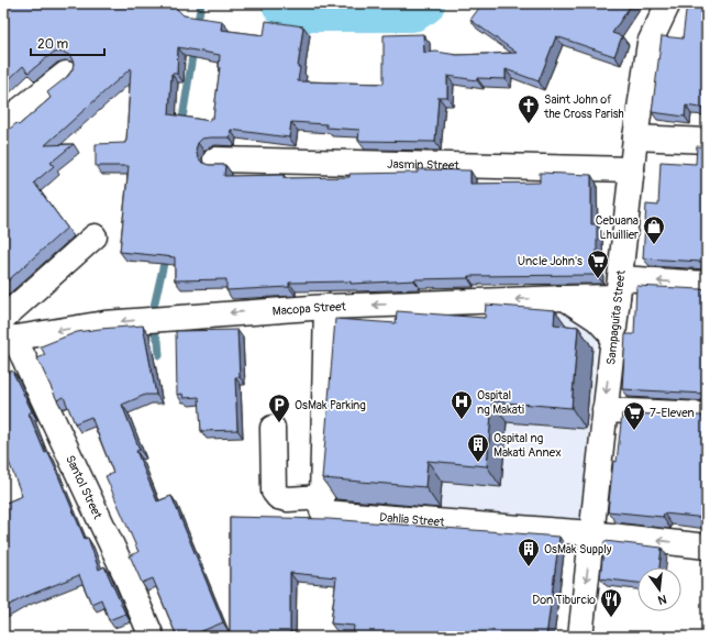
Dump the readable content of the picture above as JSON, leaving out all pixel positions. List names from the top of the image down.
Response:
{
  "streets": {
    "street": [
      "Jasmin Street",
      "Macopa Street",
      "Sampaguita Street",
      "Santol Street",
      "Dahlia Street"
    ]
  },
  "crossings": [
    ["Jasmin Street", "Sampaguita Street"],
    ["Macopa Street", "Sampaguita Street"],
    ["Macopa Street", "Santol Street"],
    ["Macopa Street", "Dahlia Street"],
    ["Sampaguita Street", "Dahlia Street"]
  ],
  "one_way": ["Macopa Street"],
  "places": {
    "church": ["Saint John of the Cross Parish"],
    "shop": ["Cebuana Lhuillier"],
    "supermarket": ["Uncle John's", "7-Eleven"],
    "hospital": ["Ospital ng Makati"],
    "parking": ["OsMak Parking"],
    "building": ["Ospital ng Makati Annex", "OsMak Supply"],
    "restaurant": ["Don Tiburcio"]
  },
  "scale_bar": "20 m",
  "north": "bottom"
}
